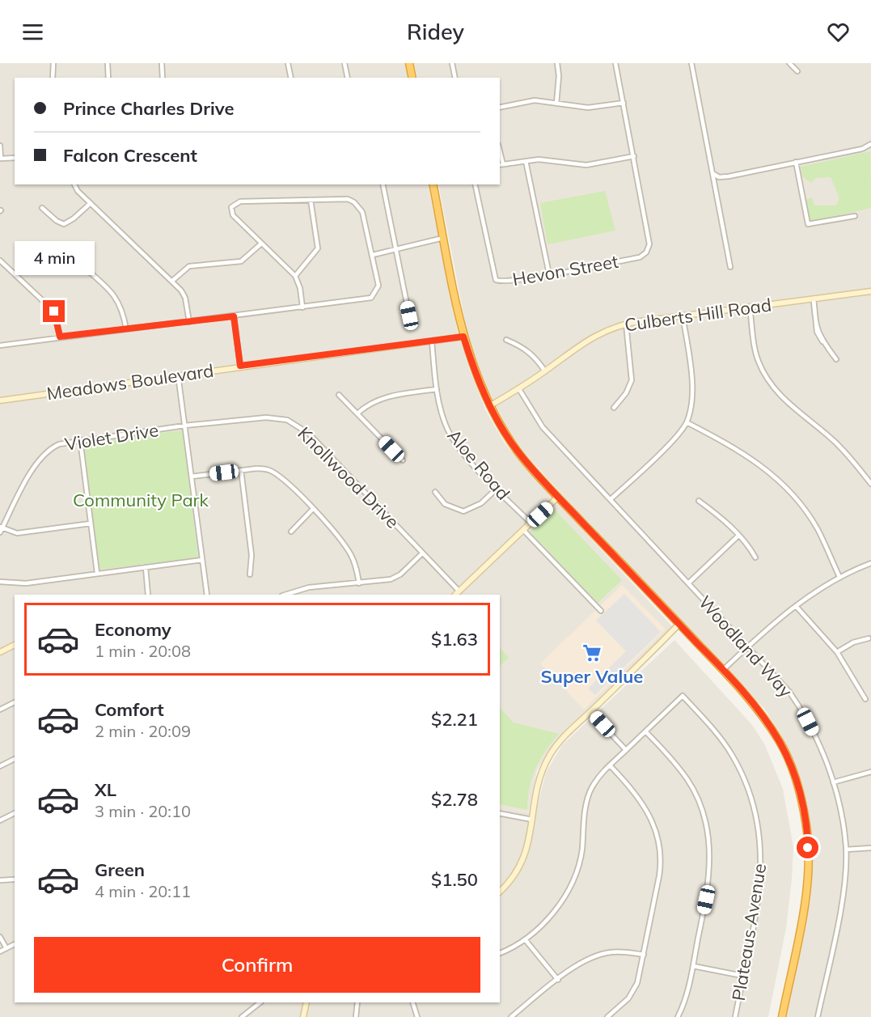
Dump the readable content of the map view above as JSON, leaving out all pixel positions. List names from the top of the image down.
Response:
{
  "streets": {
    "street": [
      "Hevon Street",
      "Culberts Hill Road",
      "Meadows Boulevard",
      "Violet Drive",
      "Aloe Road",
      "Knollwood Drive",
      "Woodland Way",
      "Plateaus Avenue"
    ]
  },
  "crossings": [
    ["Culberts Hill Road", "Woodland Way"],
    ["Meadows Boulevard", "Aloe Road"],
    ["Violet Drive", "Knollwood Drive"]
  ],
  "parks": ["Community Park"],
  "places": {
    "supermarket": ["Super Value"]
  },
  "page": {
    "header": "Ridey",
    "banner": ["Prince Charles Drive", "Falcon Crescent"],
    "bubble": "4 min",
    "list": [
      {
        "name": "Economy",
        "note": "1 min · 20:08",
        "value": "$1.63"
      },
      {
        "name": "Comfort",
        "note": "2 min · 20:09",
        "value": "$2.21"
      },
      {
        "name": "XL",
        "note": "3 min · 20:10",
        "value": "$2.78"
      },
      {
        "name": "Green",
        "note": "4 min · 20:11",
        "value": "$1.50"
      }
    ],
    "buttons": "Confirm"
  }
}
